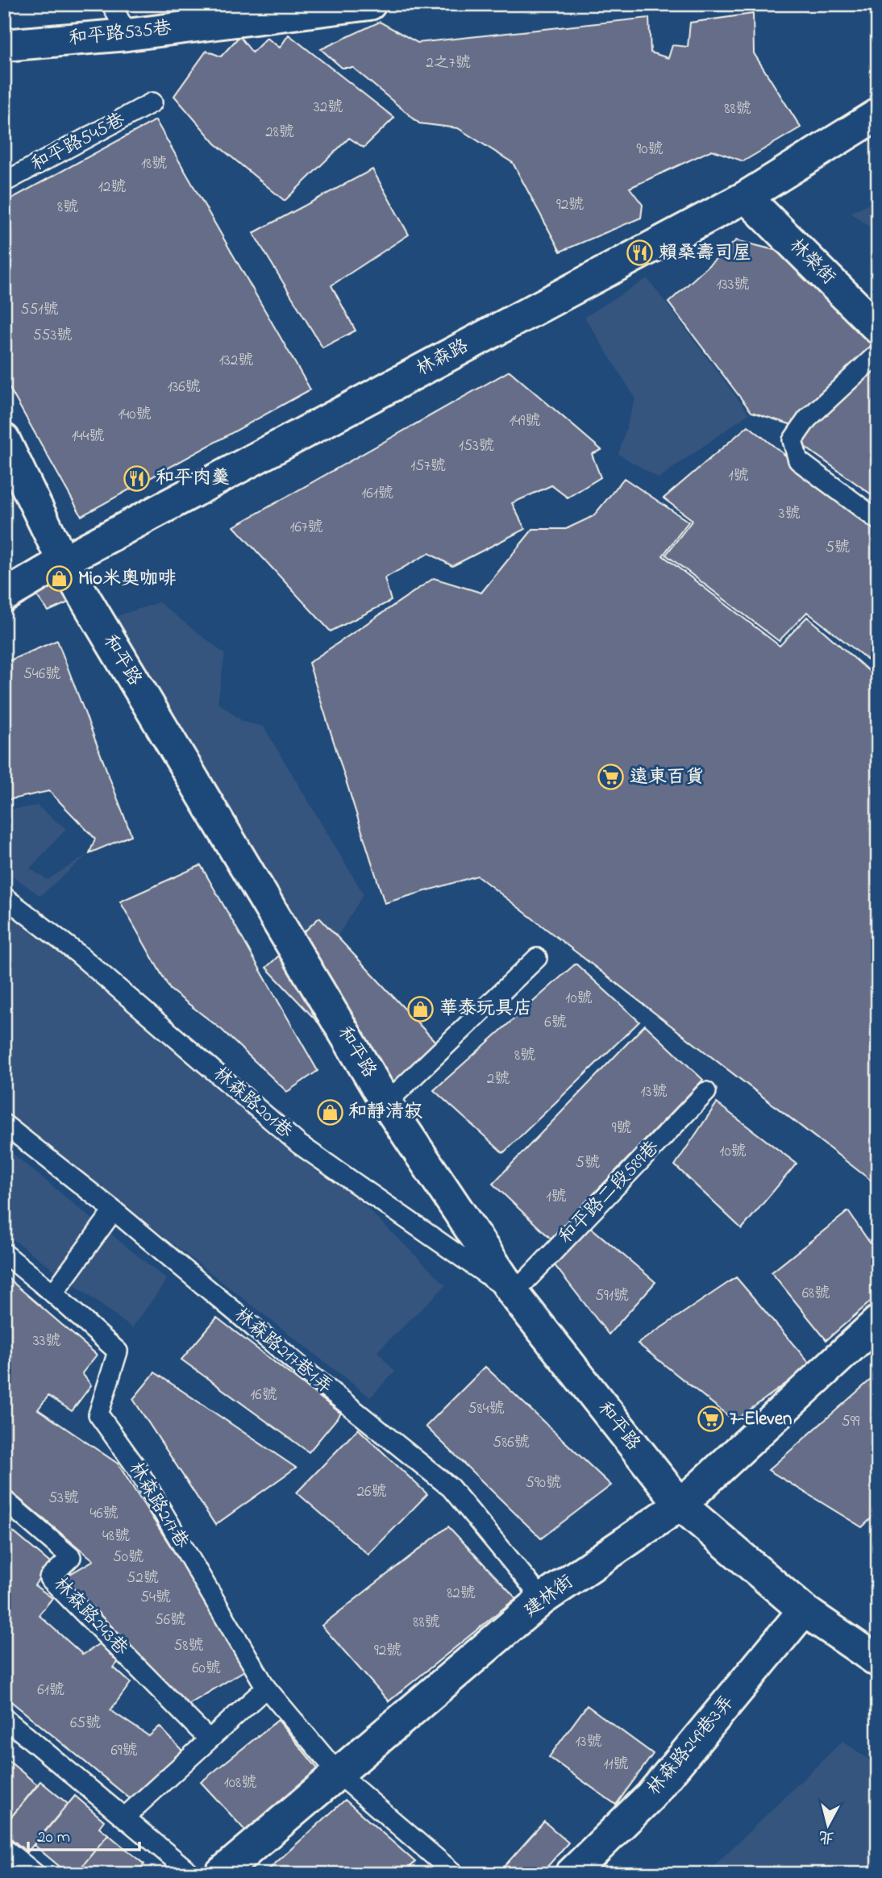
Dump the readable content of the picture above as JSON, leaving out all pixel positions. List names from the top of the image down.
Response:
{
  "streets": {
    "street": [
      "和平路535巷",
      "林榮街",
      "林森路",
      "和平路",
      "建林街",
      "林森路249巷3弄"
    ],
    "lane": [
      "和平路545巷",
      "林森路201巷",
      "和平路二段589巷",
      "林森路217巷1弄",
      "林森路217巷",
      "林森路243巷"
    ]
  },
  "crossings": [
    ["林榮街", "林森路"],
    ["林森路", "和平路"],
    ["和平路", "林森路201巷"],
    ["和平路", "和平路二段589巷"],
    ["和平路", "建林街"],
    ["和平路", "林森路249巷3弄"],
    ["林森路201巷", "和平路二段589巷"],
    ["林森路217巷1弄", "建林街"],
    ["林森路217巷", "建林街"]
  ],
  "places": {
    "restaurant": ["賴桑壽司屋", "和平肉羹"],
    "shop": ["Mio米奧咖啡", "華泰玩具店", "和靜清寂"],
    "supermarket": ["遠東百貨", "7-Eleven"]
  },
  "house_numbers": [
    "2之7號",
    "32號",
    "88號",
    "28號",
    "90號",
    "18號",
    "12號",
    "92號",
    "8號",
    "133號",
    "551號",
    "553號",
    "132號",
    "136號",
    "140號",
    "149號",
    "144號",
    "153號",
    "157號",
    "1號",
    "161號",
    "3號",
    "167號",
    "5號",
    "546號",
    "10號",
    "6號",
    "8號",
    "2號",
    "13號",
    "9號",
    "10號",
    "5號",
    "1號",
    "68號",
    "591號",
    "33號",
    "16號",
    "584號",
    "599",
    "586號",
    "590號",
    "26號",
    "53號",
    "46號",
    "48號",
    "50號",
    "52號",
    "82號",
    "54號",
    "56號",
    "88號",
    "58號",
    "92號",
    "60號",
    "61號",
    "65號",
    "13號",
    "69號",
    "11號",
    "108號"
  ],
  "scale_bar": "20 m",
  "north": "bottom"
}
